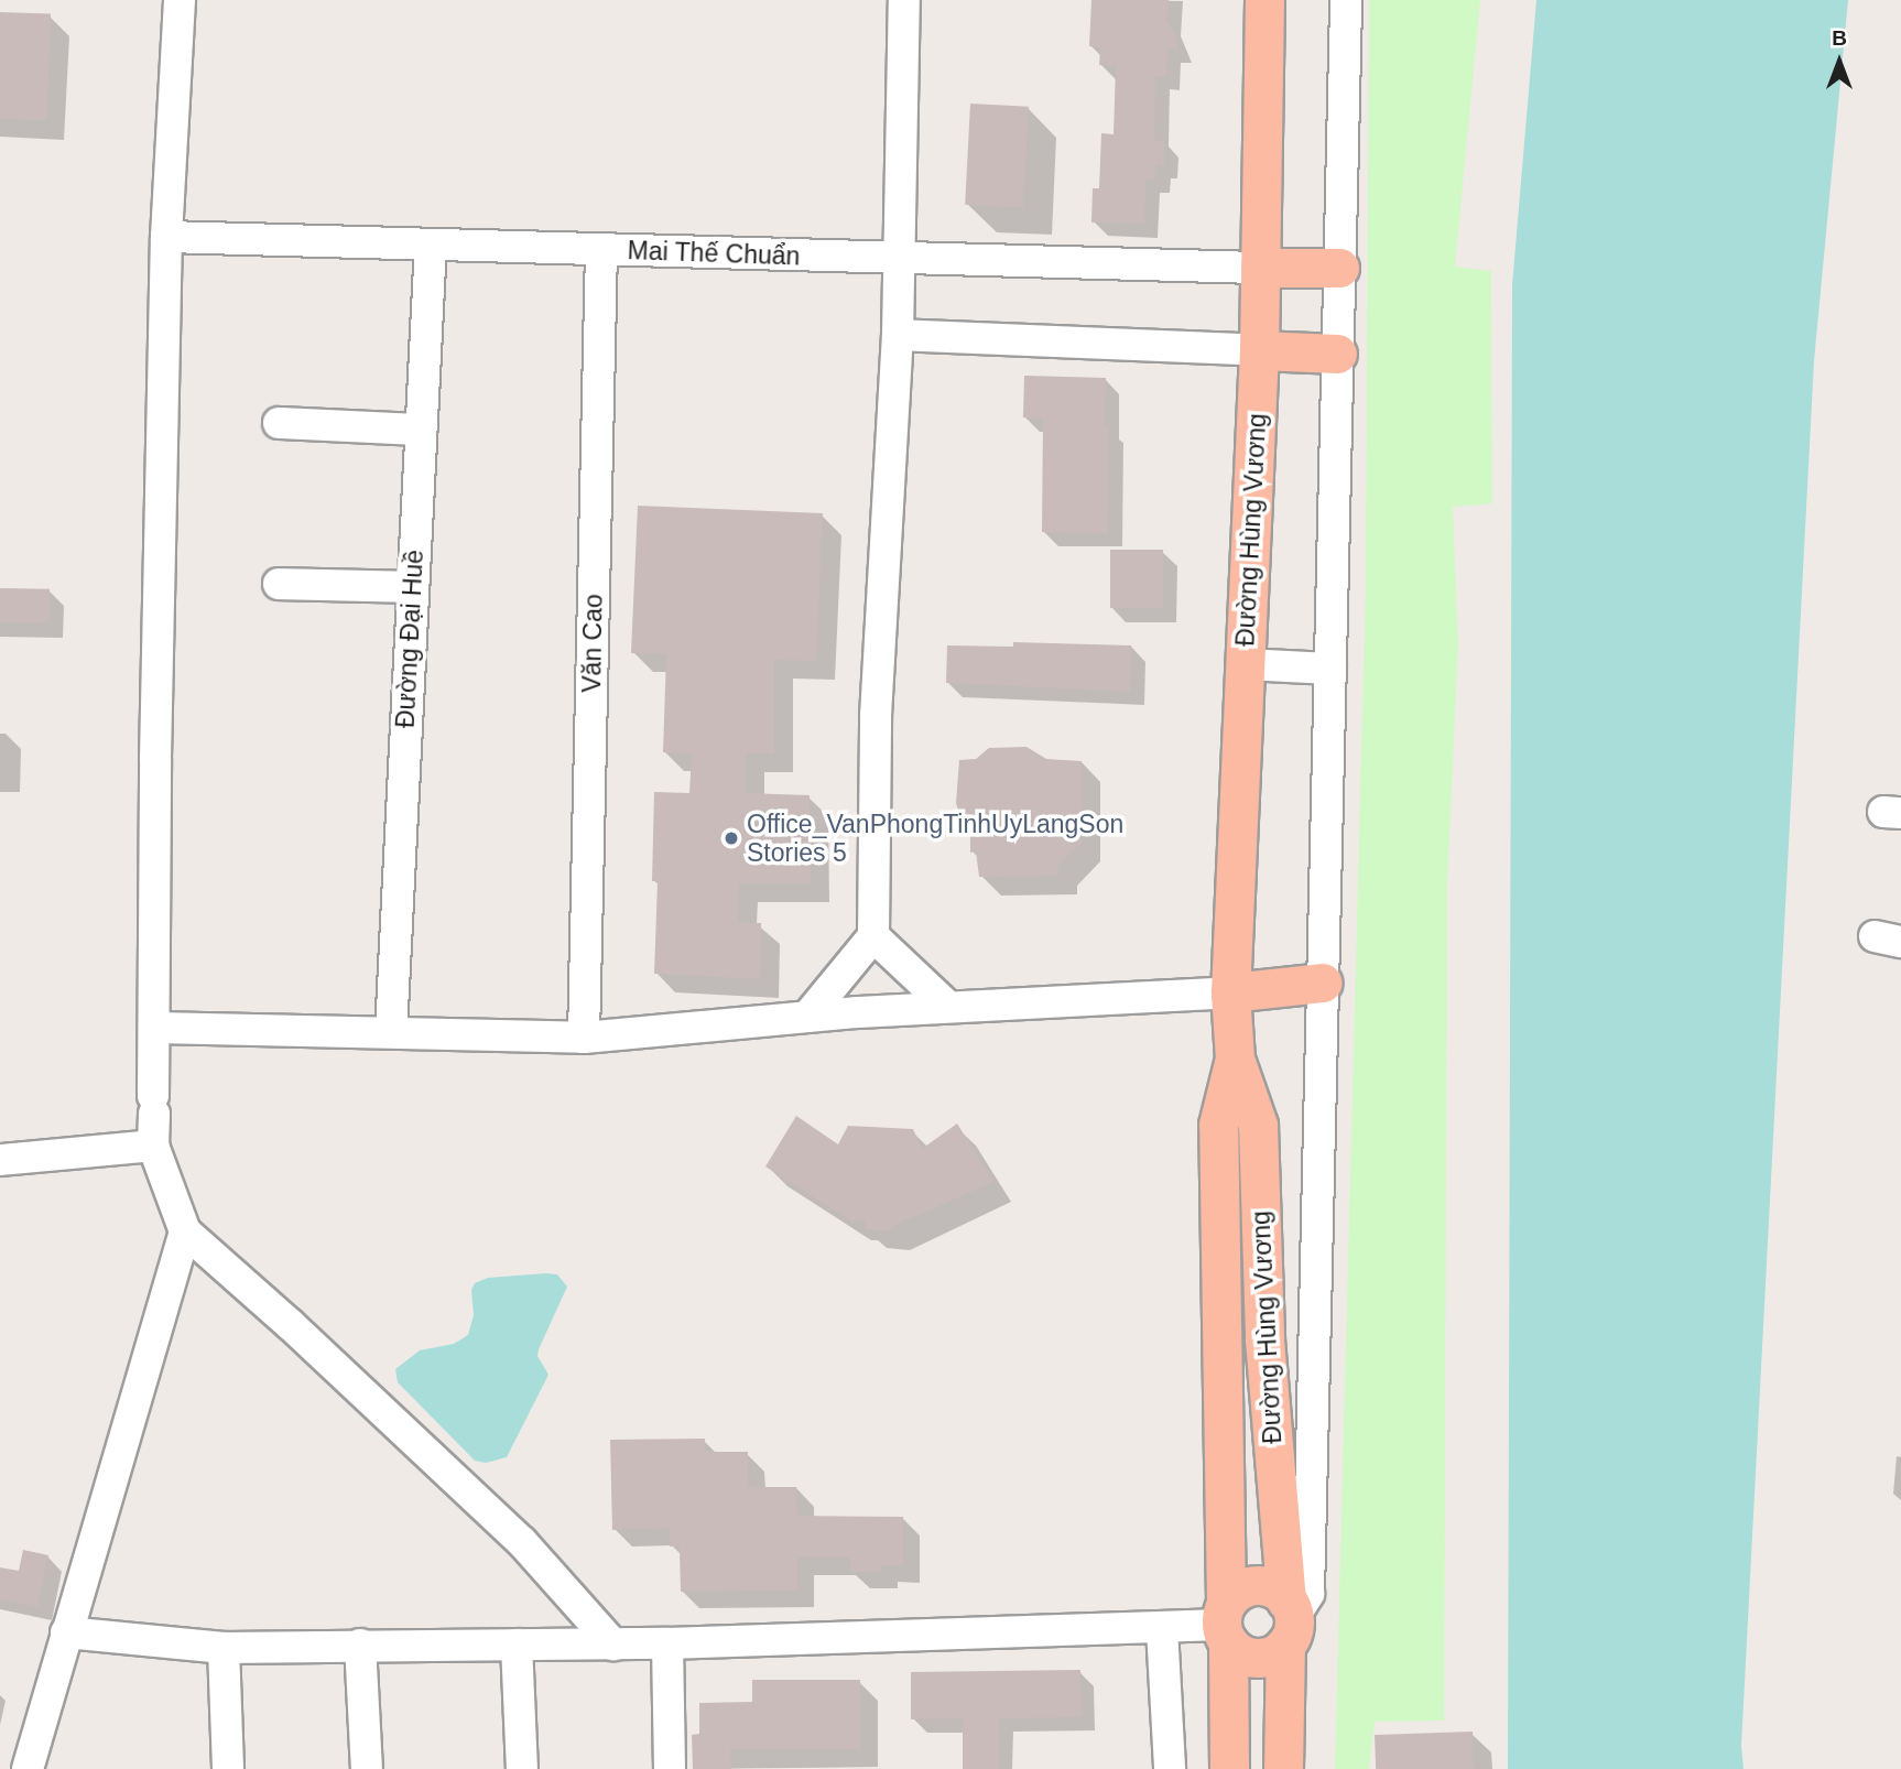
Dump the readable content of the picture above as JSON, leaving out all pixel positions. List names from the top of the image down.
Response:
{
  "streets": {
    "main road": ["Đường Hùng Vương"],
    "street": ["Mai Thế Chuẩn", "Đường Đại Huề", "Văn Cao"]
  },
  "crossings": [
    ["Mai Thế Chuẩn", "Đường Hùng Vương"],
    ["Mai Thế Chuẩn", "Đường Đại Huề"],
    ["Mai Thế Chuẩn", "Văn Cao"]
  ],
  "places": ["Office_VanPhongTinhUyLangSon Stories 5"],
  "north": "top"
}
